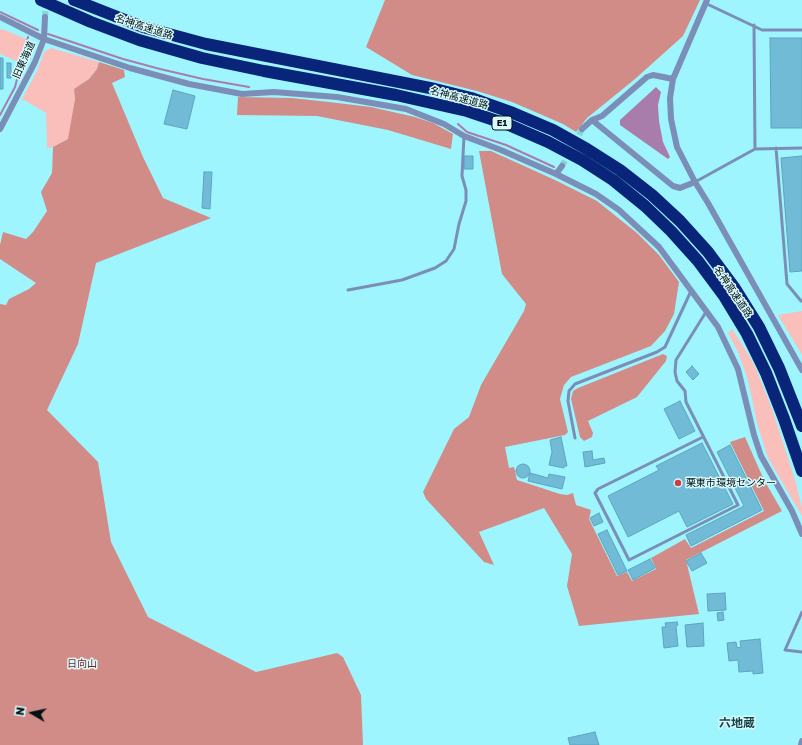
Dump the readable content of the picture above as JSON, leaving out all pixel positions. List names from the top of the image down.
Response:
{
  "streets": {
    "highway": ["名神高速道路", "E1"],
    "street": ["旧東海道"]
  },
  "districts": ["六地蔵"],
  "parks": ["日向山"],
  "places": ["栗東市環境センター"],
  "north": "left"
}
